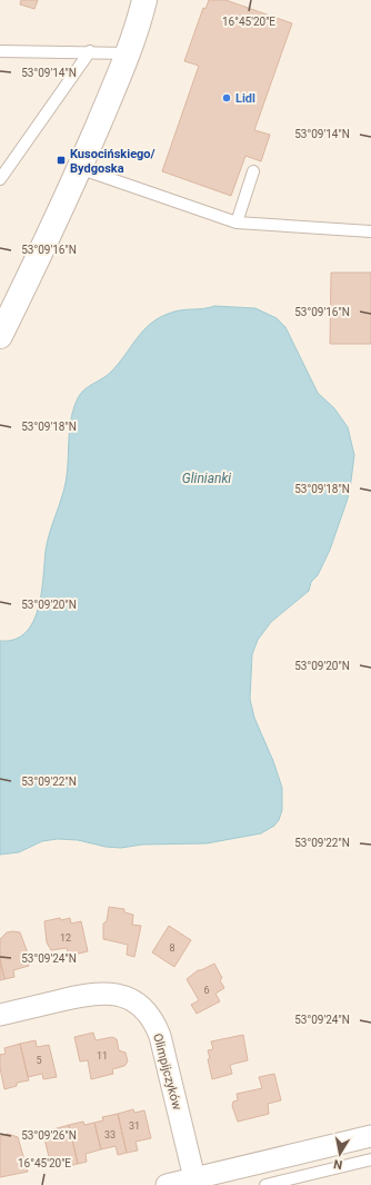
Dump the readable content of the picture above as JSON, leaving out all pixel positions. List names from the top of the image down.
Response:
{
  "streets": {
    "street": ["Olimpijczyków"]
  },
  "water": ["Glinianki"],
  "places": {
    "other": ["Lidl"],
    "transit": ["Kusocińskiego/ Bydgoska"]
  },
  "house_numbers": [
    "12",
    "8",
    "6",
    "11",
    "5",
    "31",
    "33"
  ],
  "north": "bottom",
  "coordinates": [
    "16°45'20\"E",
    "53°09'14\"N",
    "53°09'16\"N",
    "53°09'18\"N",
    "53°09'20\"N",
    "53°09'22\"N",
    "53°09'24\"N",
    "53°09'26\"N"
  ]
}
